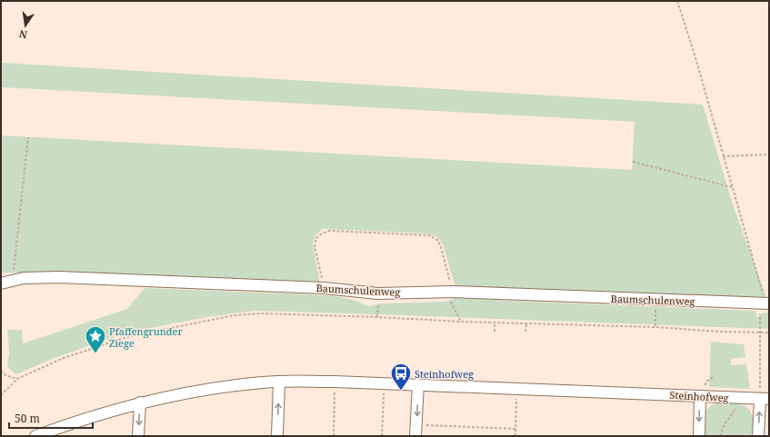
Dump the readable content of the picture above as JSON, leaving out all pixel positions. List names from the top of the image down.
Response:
{
  "streets": {
    "street": ["Baumschulenweg", "Steinhofweg"]
  },
  "places": {
    "place": ["Pfaffengrunder Ziege"],
    "bus stop": ["Steinhofweg"]
  },
  "scale_bar": "50 m",
  "north": "bottom"
}
